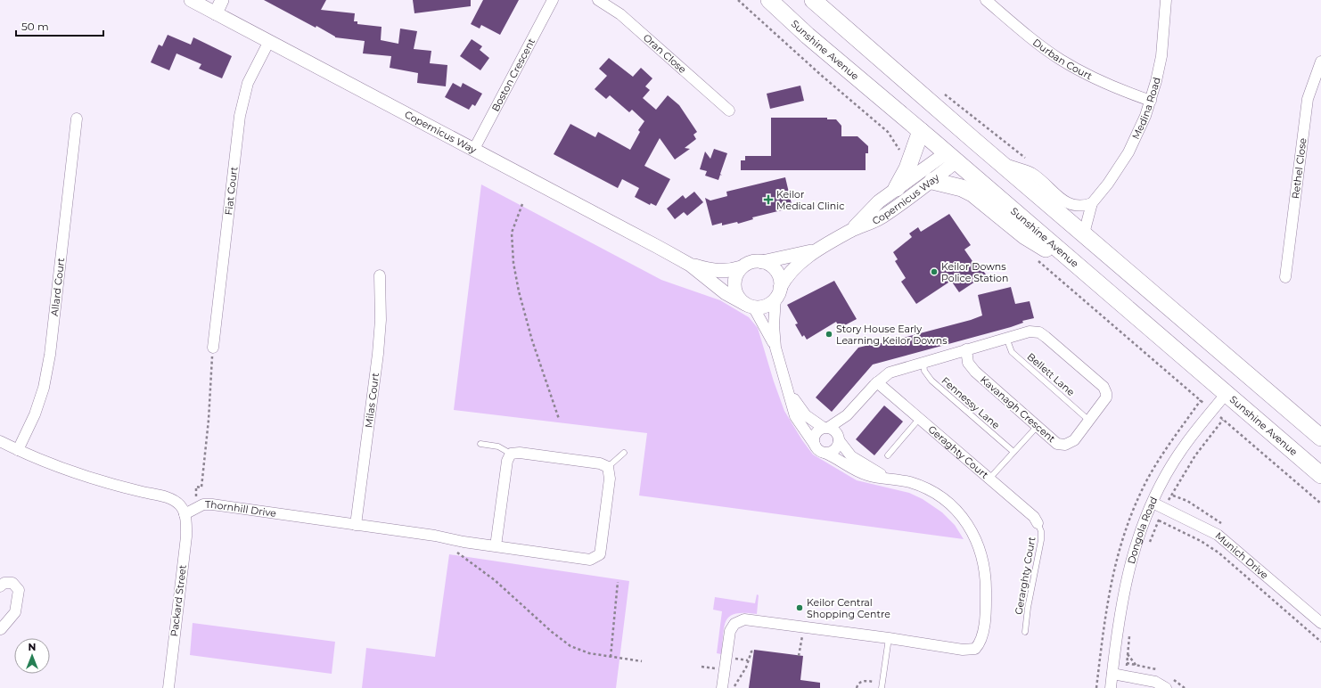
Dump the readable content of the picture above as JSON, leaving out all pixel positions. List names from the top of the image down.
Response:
{
  "streets": {
    "main road": ["Sunshine Avenue"],
    "street": [
      "Oran Close",
      "Durban Court",
      "Boston Crescent",
      "Medina Road",
      "Copernicus Way",
      "Rethel Close",
      "Fiat Court",
      "Allard Court",
      "Milas Court",
      "Kavanagh Crescent",
      "Geraghty Court",
      "Thornhill Drive",
      "Dongola Road",
      "Munich Drive",
      "Packard Street"
    ],
    "lane": ["Bellett Lane", "Fennessy Lane", "Gerarghty Court"]
  },
  "crossings": [
    ["Sunshine Avenue", "Copernicus Way"],
    ["Sunshine Avenue", "Dongola Road"],
    ["Durban Court", "Medina Road"],
    ["Boston Crescent", "Copernicus Way"],
    ["Copernicus Way", "Fiat Court"],
    ["Bellett Lane", "Kavanagh Crescent"],
    ["Milas Court", "Thornhill Drive"],
    ["Fennessy Lane", "Kavanagh Crescent"],
    ["Kavanagh Crescent", "Geraghty Court"],
    ["Geraghty Court", "Gerarghty Court"],
    ["Thornhill Drive", "Packard Street"],
    ["Dongola Road", "Munich Drive"]
  ],
  "places": {
    "health": ["Keilor Medical Clinic"],
    "other": ["Keilor Downs Police Station", "Story House Early Learning Keilor Downs", "Keilor Central Shopping Centre"]
  },
  "scale_bar": "50 m",
  "north": "top"
}
